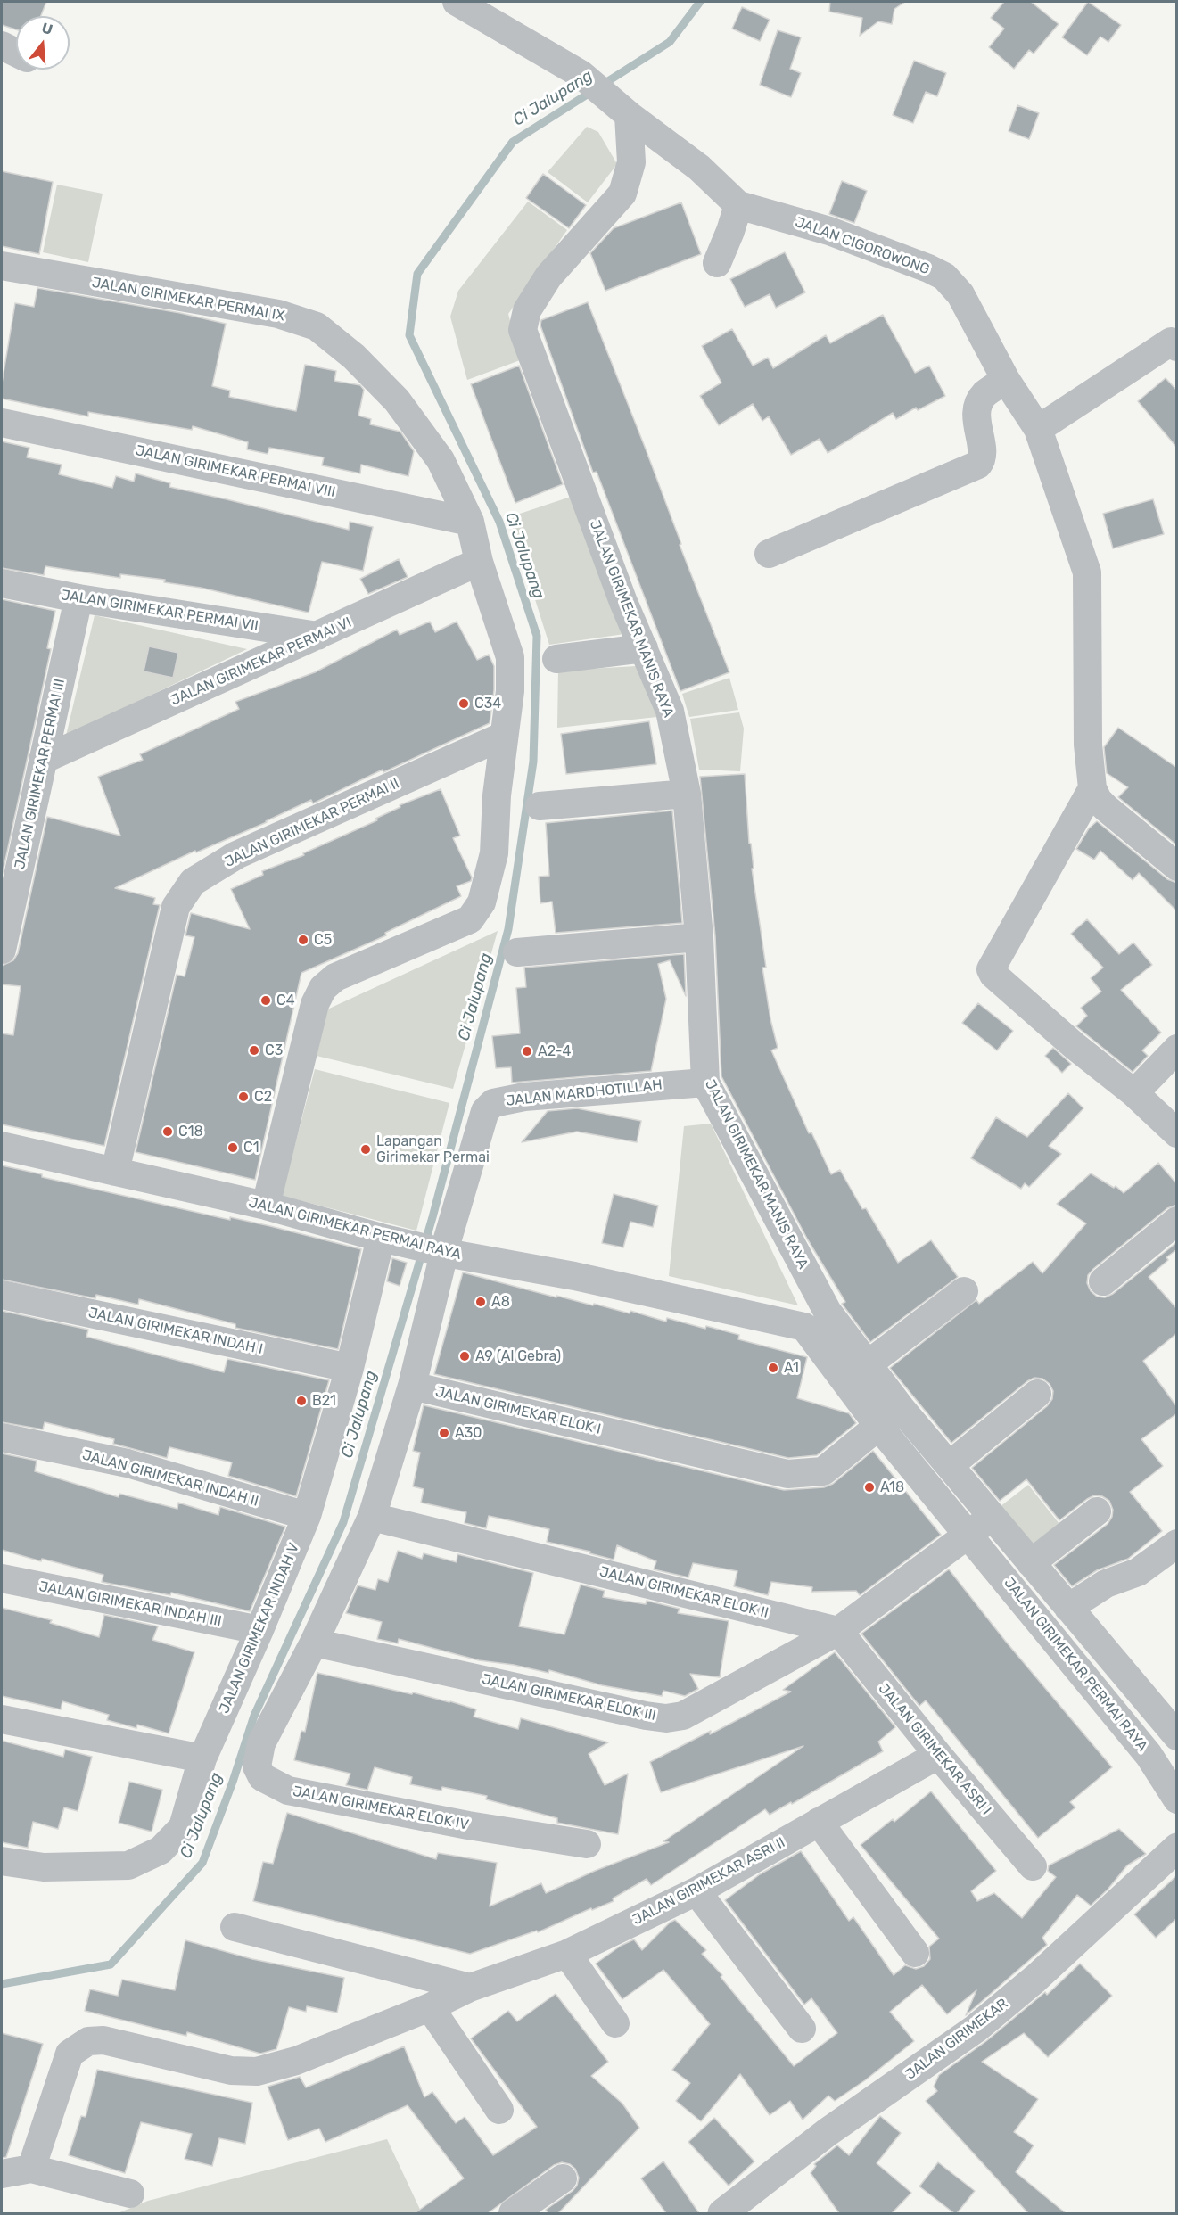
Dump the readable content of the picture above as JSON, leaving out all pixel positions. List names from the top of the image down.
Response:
{
  "streets": {
    "street": [
      "JALAN CIGOROWONG",
      "JALAN GIRIMEKAR PERMAI IX",
      "JALAN GIRIMEKAR PERMAI VIII",
      "JALAN GIRIMEKAR PERMAI VII",
      "JALAN GIRIMEKAR MANIS RAYA",
      "JALAN GIRIMEKAR PERMAI VI",
      "JALAN GIRIMEKAR PERMAI III",
      "JALAN GIRIMEKAR PERMAI II",
      "JALAN MARDHOTILLAH",
      "JALAN GIRIMEKAR PERMAI RAYA",
      "JALAN GIRIMEKAR INDAH I",
      "JALAN GIRIMEKAR ELOK I",
      "JALAN GIRIMEKAR INDAH II",
      "JALAN GIRIMEKAR ELOK II",
      "JALAN GIRIMEKAR INDAH III",
      "JALAN GIRIMEKAR INDAH V",
      "JALAN GIRIMEKAR ELOK III",
      "JALAN GIRIMEKAR ASRI I",
      "JALAN GIRIMEKAR ELOK IV",
      "JALAN GIRIMEKAR ASRI II",
      "JALAN GIRIMEKAR"
    ]
  },
  "crossings": [
    ["JALAN CIGOROWONG", "JALAN GIRIMEKAR MANIS RAYA"],
    ["JALAN GIRIMEKAR PERMAI IX", "JALAN GIRIMEKAR PERMAI VIII"],
    ["JALAN GIRIMEKAR PERMAI IX", "JALAN GIRIMEKAR PERMAI VI"],
    ["JALAN GIRIMEKAR PERMAI IX", "JALAN GIRIMEKAR PERMAI II"],
    ["JALAN GIRIMEKAR PERMAI IX", "JALAN GIRIMEKAR PERMAI RAYA"],
    ["JALAN GIRIMEKAR PERMAI VII", "JALAN GIRIMEKAR PERMAI VI"],
    ["JALAN GIRIMEKAR PERMAI VII", "JALAN GIRIMEKAR PERMAI III"],
    ["JALAN GIRIMEKAR MANIS RAYA", "JALAN MARDHOTILLAH"],
    ["JALAN GIRIMEKAR MANIS RAYA", "JALAN GIRIMEKAR PERMAI RAYA"],
    ["JALAN GIRIMEKAR PERMAI VI", "JALAN GIRIMEKAR PERMAI III"],
    ["JALAN GIRIMEKAR PERMAI II", "JALAN GIRIMEKAR PERMAI RAYA"],
    ["JALAN MARDHOTILLAH", "JALAN GIRIMEKAR PERMAI RAYA"],
    ["JALAN GIRIMEKAR PERMAI RAYA", "JALAN GIRIMEKAR ELOK I"],
    ["JALAN GIRIMEKAR PERMAI RAYA", "JALAN GIRIMEKAR INDAH V"],
    ["JALAN GIRIMEKAR INDAH I", "JALAN GIRIMEKAR INDAH V"],
    ["JALAN GIRIMEKAR INDAH II", "JALAN GIRIMEKAR INDAH V"],
    ["JALAN GIRIMEKAR ELOK II", "JALAN GIRIMEKAR ELOK III"],
    ["JALAN GIRIMEKAR ELOK II", "JALAN GIRIMEKAR ASRI I"],
    ["JALAN GIRIMEKAR INDAH III", "JALAN GIRIMEKAR INDAH V"],
    ["JALAN GIRIMEKAR ELOK III", "JALAN GIRIMEKAR ASRI I"],
    ["JALAN GIRIMEKAR ELOK III", "JALAN GIRIMEKAR ELOK IV"],
    ["JALAN GIRIMEKAR ASRI I", "JALAN GIRIMEKAR ASRI II"]
  ],
  "water": ["Ci Jalupang"],
  "places": [
    "C34",
    "C5",
    "C4",
    "C3",
    "A2-4",
    "C2",
    "C18",
    "C1",
    "Lapangan Girimekar Permai",
    "A8",
    "A9 (Al Gebra)",
    "A1",
    "B21",
    "A30",
    "A18"
  ],
  "north": "top"
}
